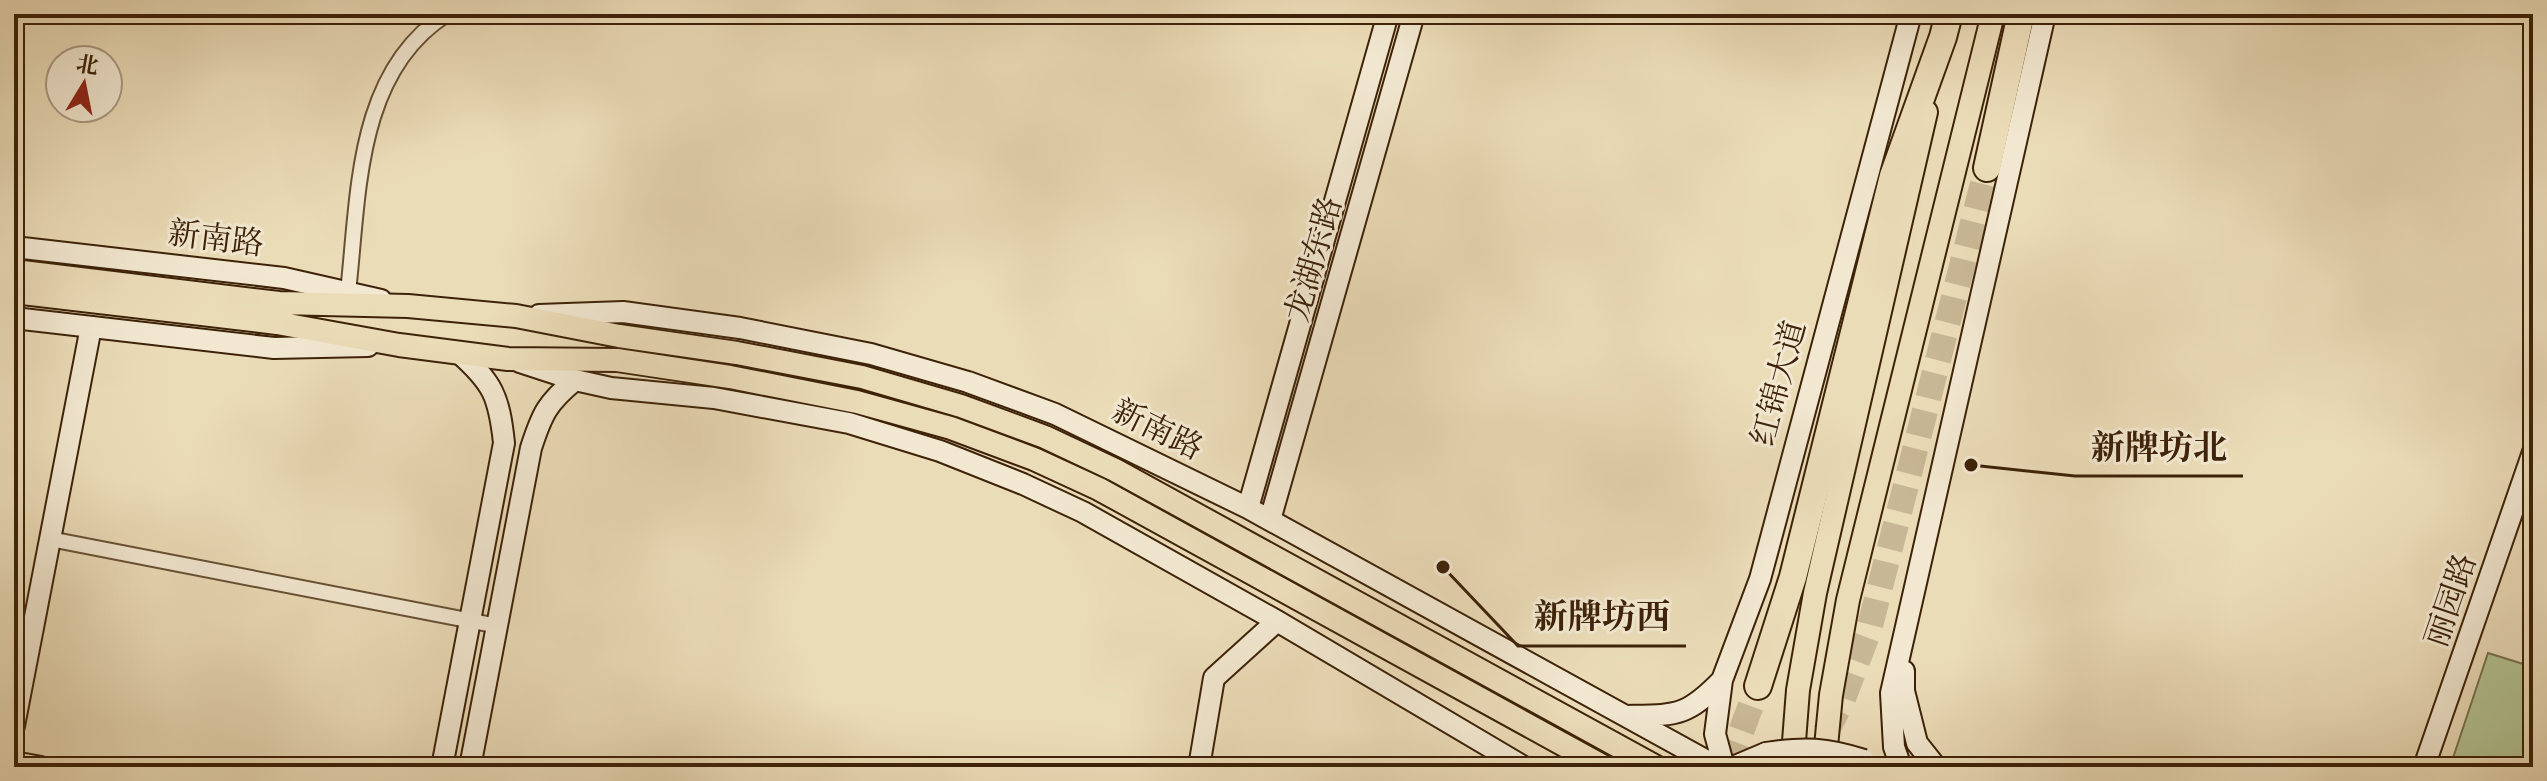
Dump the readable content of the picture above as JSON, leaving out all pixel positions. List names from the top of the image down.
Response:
{
  "streets": {
    "highway": ["红锦大道"],
    "main road": ["新南路"],
    "street": ["龙湖东路", "丽园路"]
  },
  "crossings": [
    ["新南路", "龙湖东路"],
    ["新南路", "红锦大道"]
  ],
  "places": ["新牌坊北", "新牌坊西"],
  "north": "top"
}
